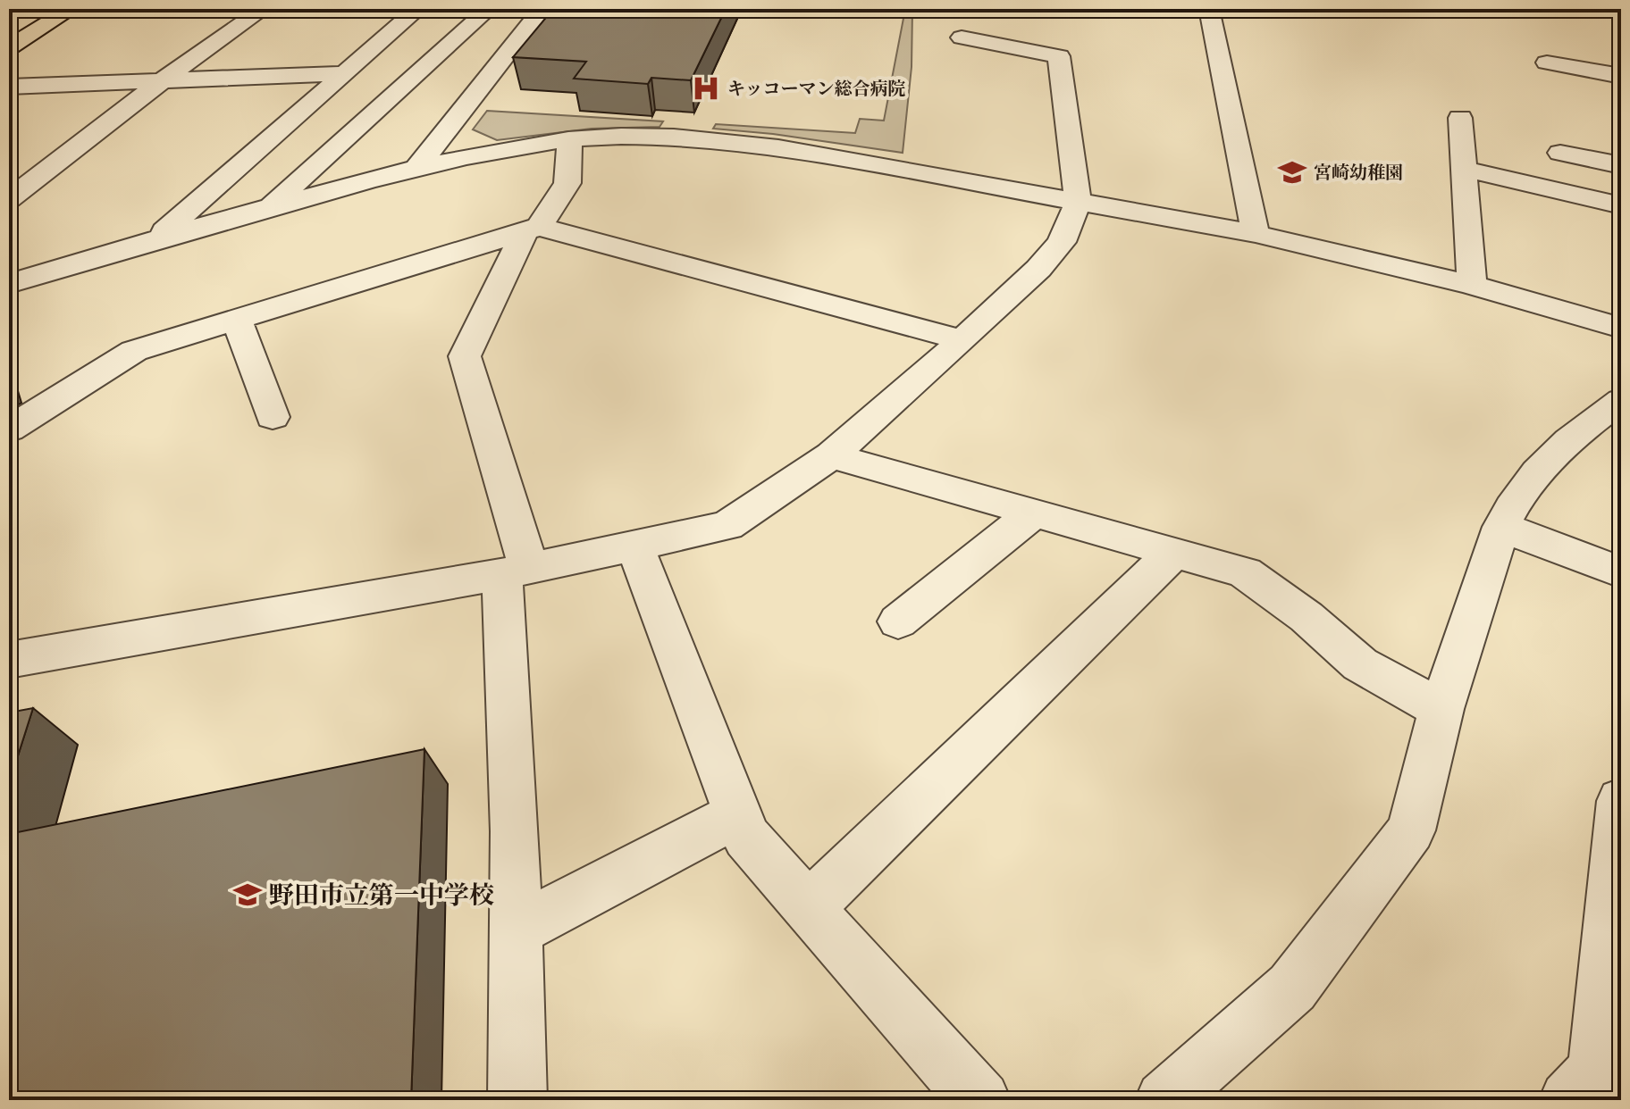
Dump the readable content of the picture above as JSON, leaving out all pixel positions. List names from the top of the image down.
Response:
{
  "places": {
    "hospital": ["キッコーマン総合病院"],
    "school or university": ["宮崎幼稚園", "野田市立第一中学校"]
  }
}
